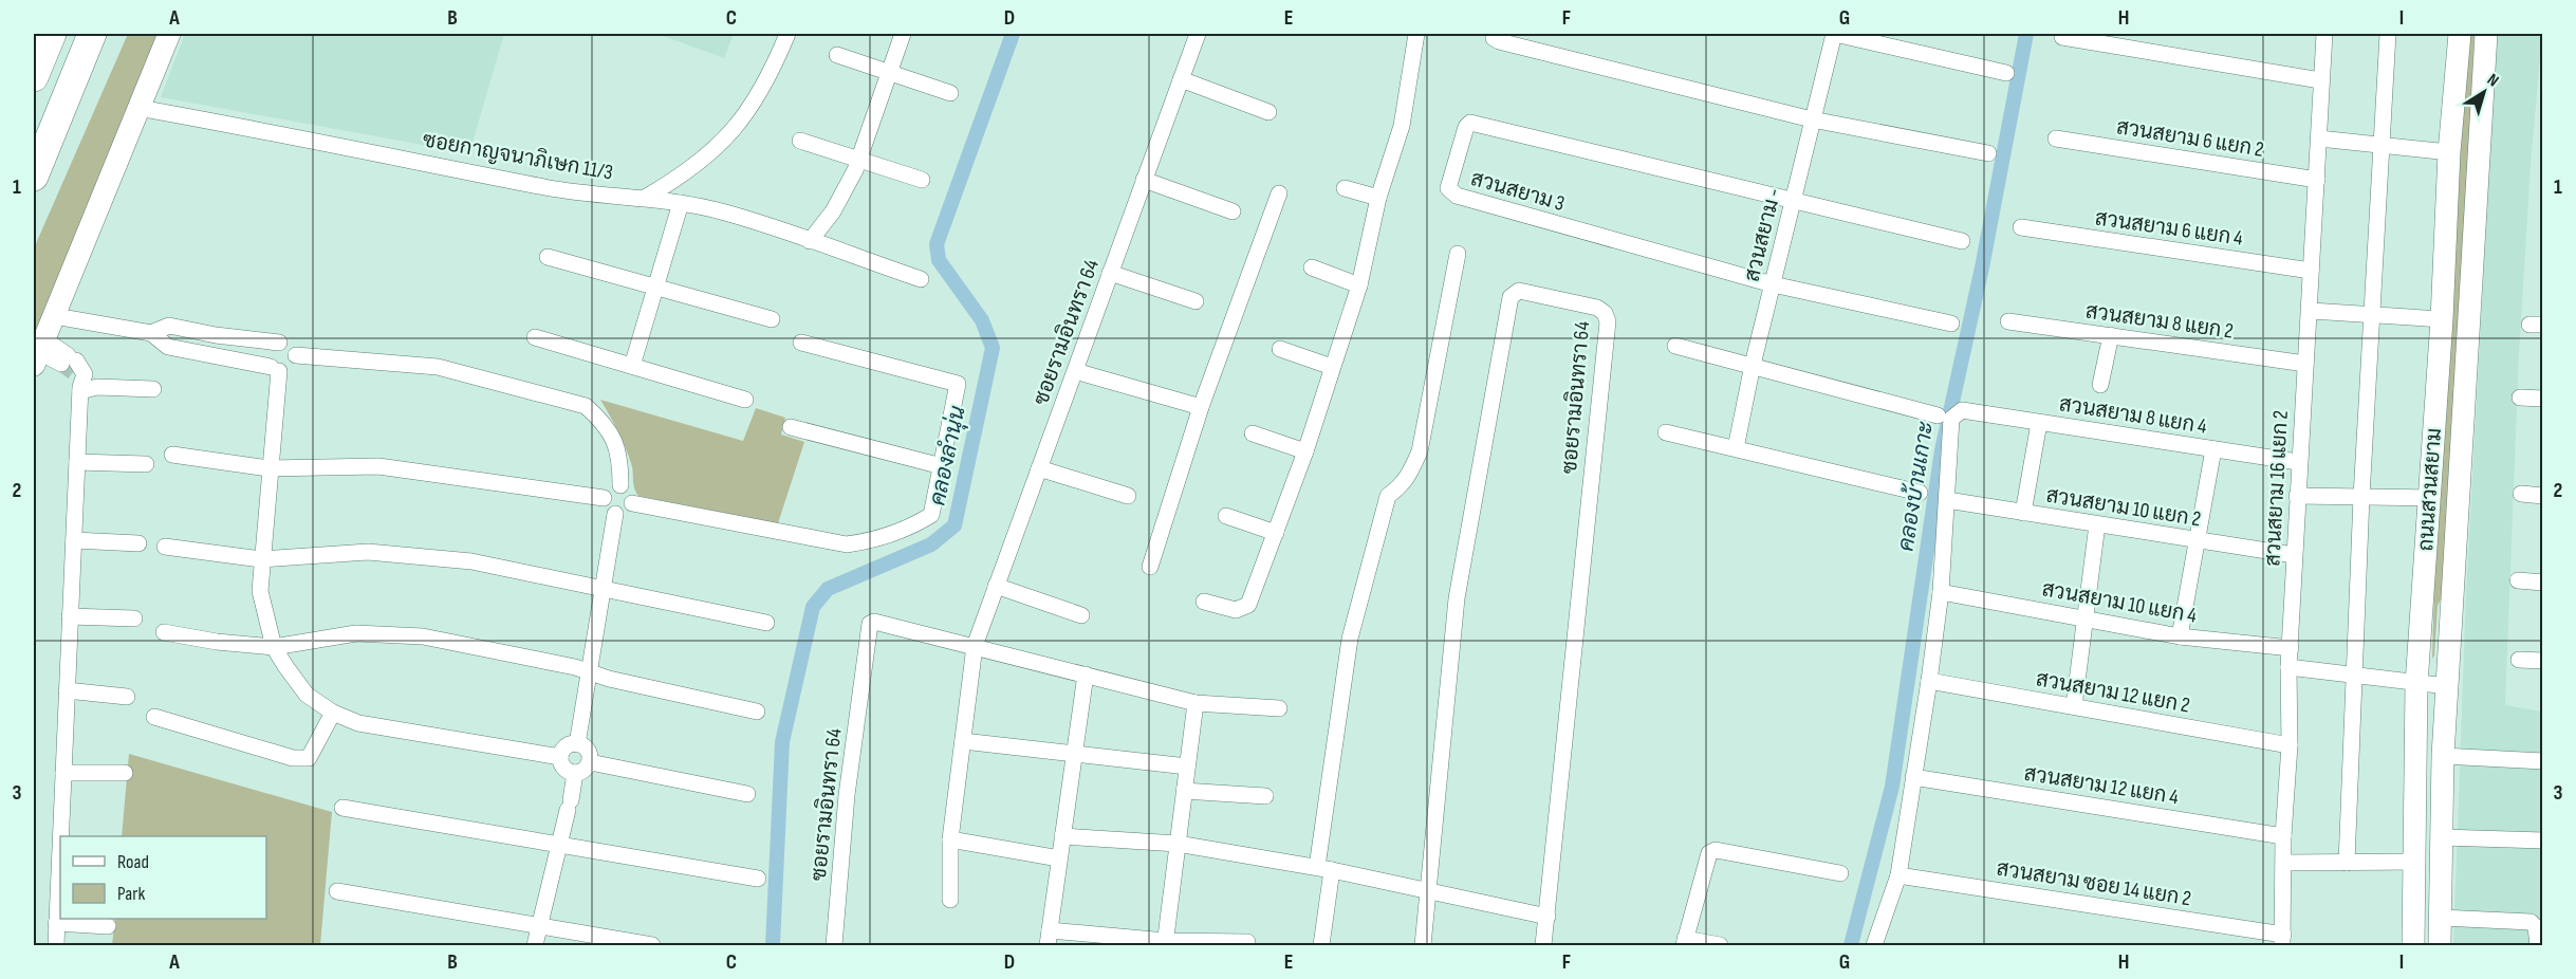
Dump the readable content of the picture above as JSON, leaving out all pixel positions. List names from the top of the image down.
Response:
{
  "streets": {
    "street": [
      "สวนสยาม 6 แยก 2",
      "ซอยกาญจนาภิเษก 11/3",
      "สวนสยาม 3",
      "สวนสยาม 6 แยก 4",
      "สวนสยาม -",
      "สวนสยาม 8 แยก 2",
      "ซอยรามอินทรา 64",
      "สวนสยาม 8 แยก 4",
      "สวนสยาม 16 แยก 2",
      "ถนนสวนสยาม",
      "สวนสยาม 10 แยก 2",
      "สวนสยาม 10 แยก 4",
      "สวนสยาม 12 แยก 2",
      "สวนสยาม 12 แยก 4",
      "สวนสยาม ซอย 14 แยก 2"
    ]
  },
  "crossings": [
    ["สวนสยาม 6 แยก 2", "สวนสยาม 16 แยก 2"],
    ["สวนสยาม 3", "สวนสยาม -"],
    ["สวนสยาม 6 แยก 4", "สวนสยาม 16 แยก 2"],
    ["สวนสยาม 8 แยก 2", "สวนสยาม 16 แยก 2"],
    ["สวนสยาม 8 แยก 4", "สวนสยาม 16 แยก 2"],
    ["สวนสยาม 8 แยก 4", "สวนสยาม 10 แยก 2"],
    ["สวนสยาม 16 แยก 2", "สวนสยาม 10 แยก 2"],
    ["สวนสยาม 16 แยก 2", "สวนสยาม 10 แยก 4"],
    ["สวนสยาม 16 แยก 2", "สวนสยาม 12 แยก 2"],
    ["สวนสยาม 16 แยก 2", "สวนสยาม 12 แยก 4"],
    ["สวนสยาม 16 แยก 2", "สวนสยาม ซอย 14 แยก 2"]
  ],
  "water": ["คลองลำนุ่น", "คลองบ้านเกาะ"],
  "legend": ["Road", "Park"],
  "north": "top right",
  "grid": {
    "columns": [
      "A",
      "B",
      "C",
      "D",
      "E",
      "F",
      "G",
      "H",
      "I"
    ],
    "rows": ["1", "2", "3"]
  }
}
